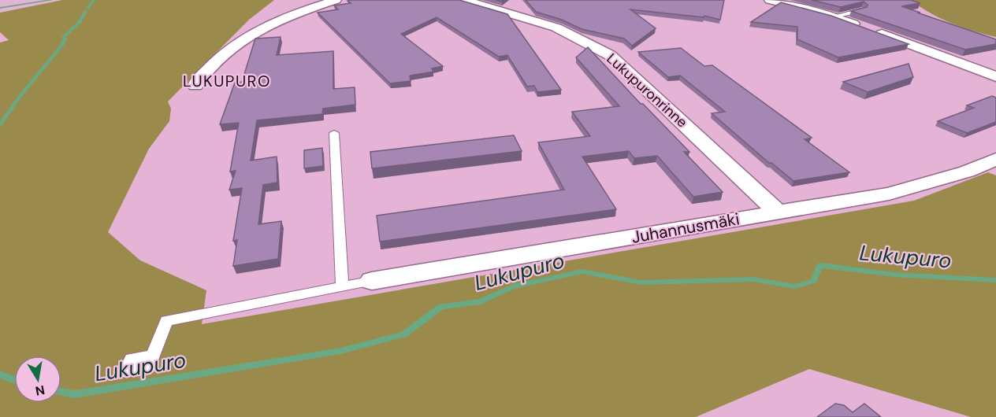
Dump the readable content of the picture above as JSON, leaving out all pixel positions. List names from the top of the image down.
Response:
{
  "streets": {
    "street": ["Lukupuronrinne", "Juhannusmäki"]
  },
  "crossings": [
    ["Lukupuronrinne", "Juhannusmäki"]
  ],
  "districts": ["LUKUPURO"],
  "water": ["Lukupuro"],
  "north": "bottom"
}
